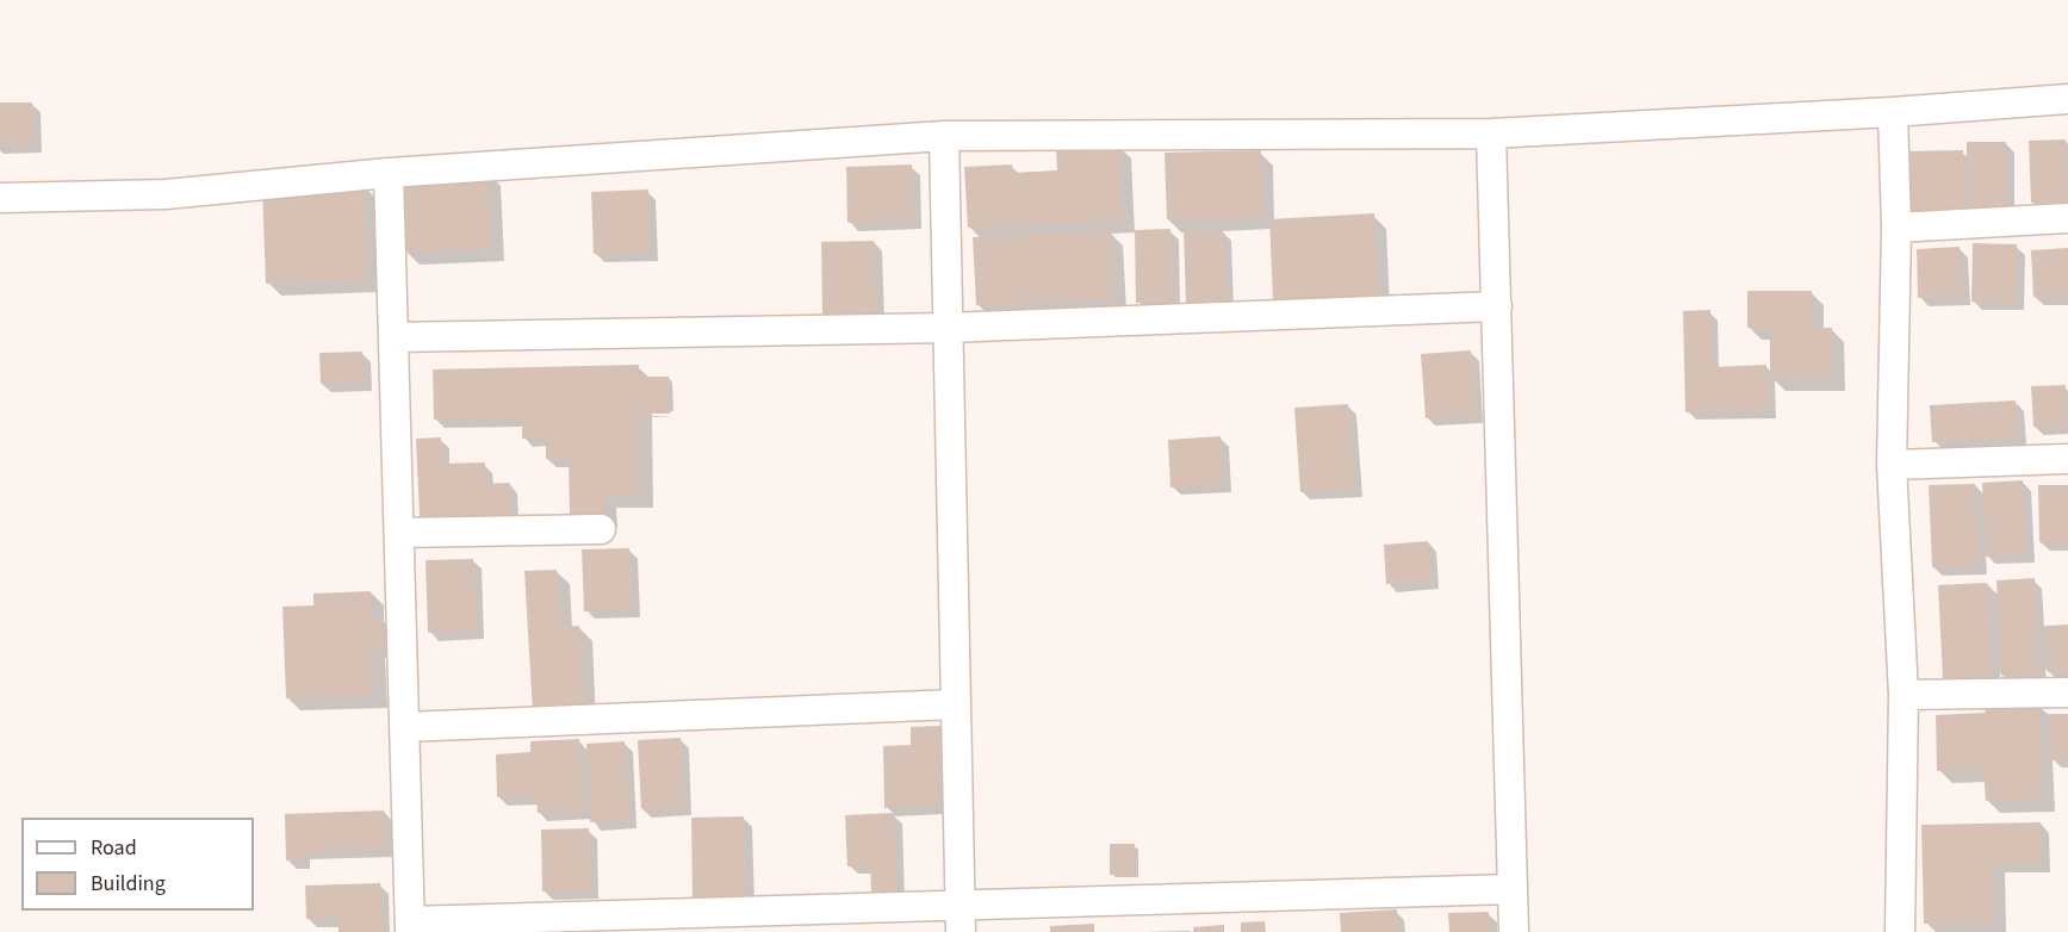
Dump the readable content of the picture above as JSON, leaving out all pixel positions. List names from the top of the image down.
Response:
{
  "legend": ["Road", "Building"]
}
